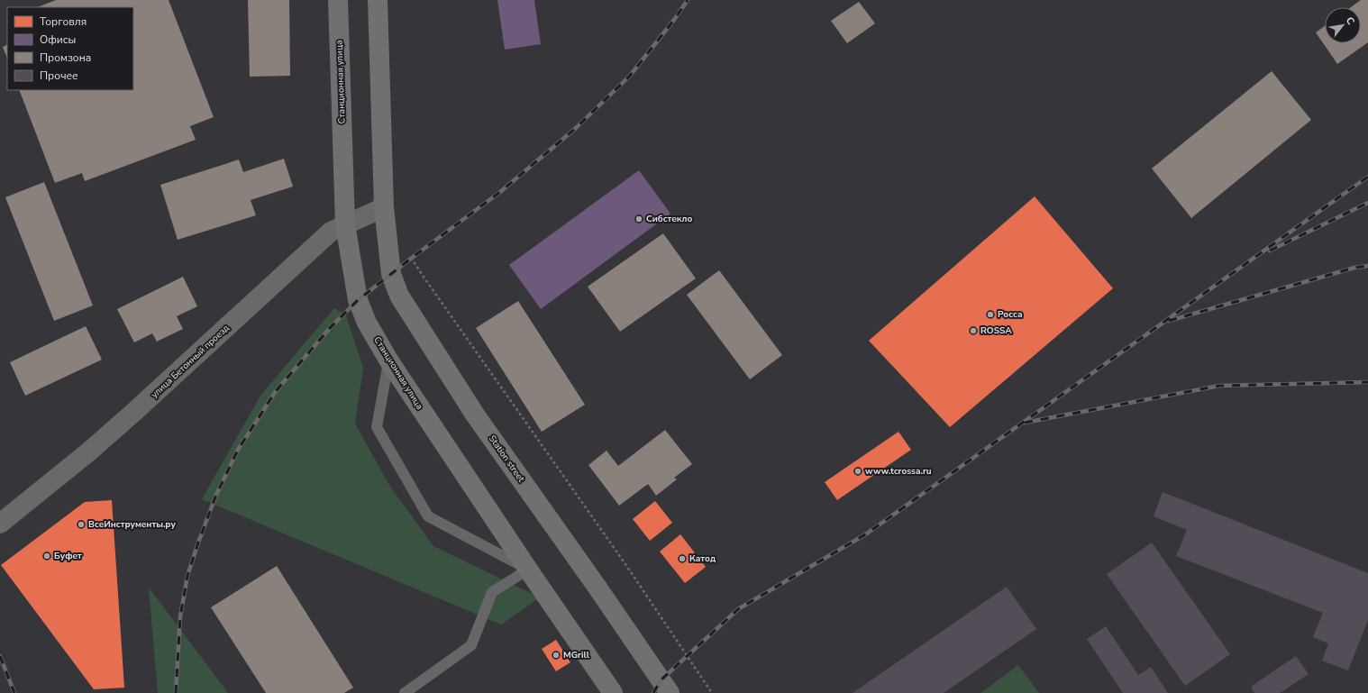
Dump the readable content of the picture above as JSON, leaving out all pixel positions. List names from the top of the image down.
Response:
{
  "streets": {
    "main road": ["Станционная улица", "Station street"],
    "street": ["улица Бетонный проезд"]
  },
  "crossings": [
    ["Станционная улица", "улица Бетонный проезд"],
    ["улица Бетонный проезд", "Station street"]
  ],
  "places": [
    "Сибстекло",
    "Росса",
    "ROSSA",
    "www.tcrossa.ru",
    "ВсеИнструменты.ру",
    "Буфет",
    "Катод",
    "MGrill"
  ],
  "legend": [
    "Торговля",
    "Офисы",
    "Промзона",
    "Прочее"
  ],
  "north": "top right"
}
